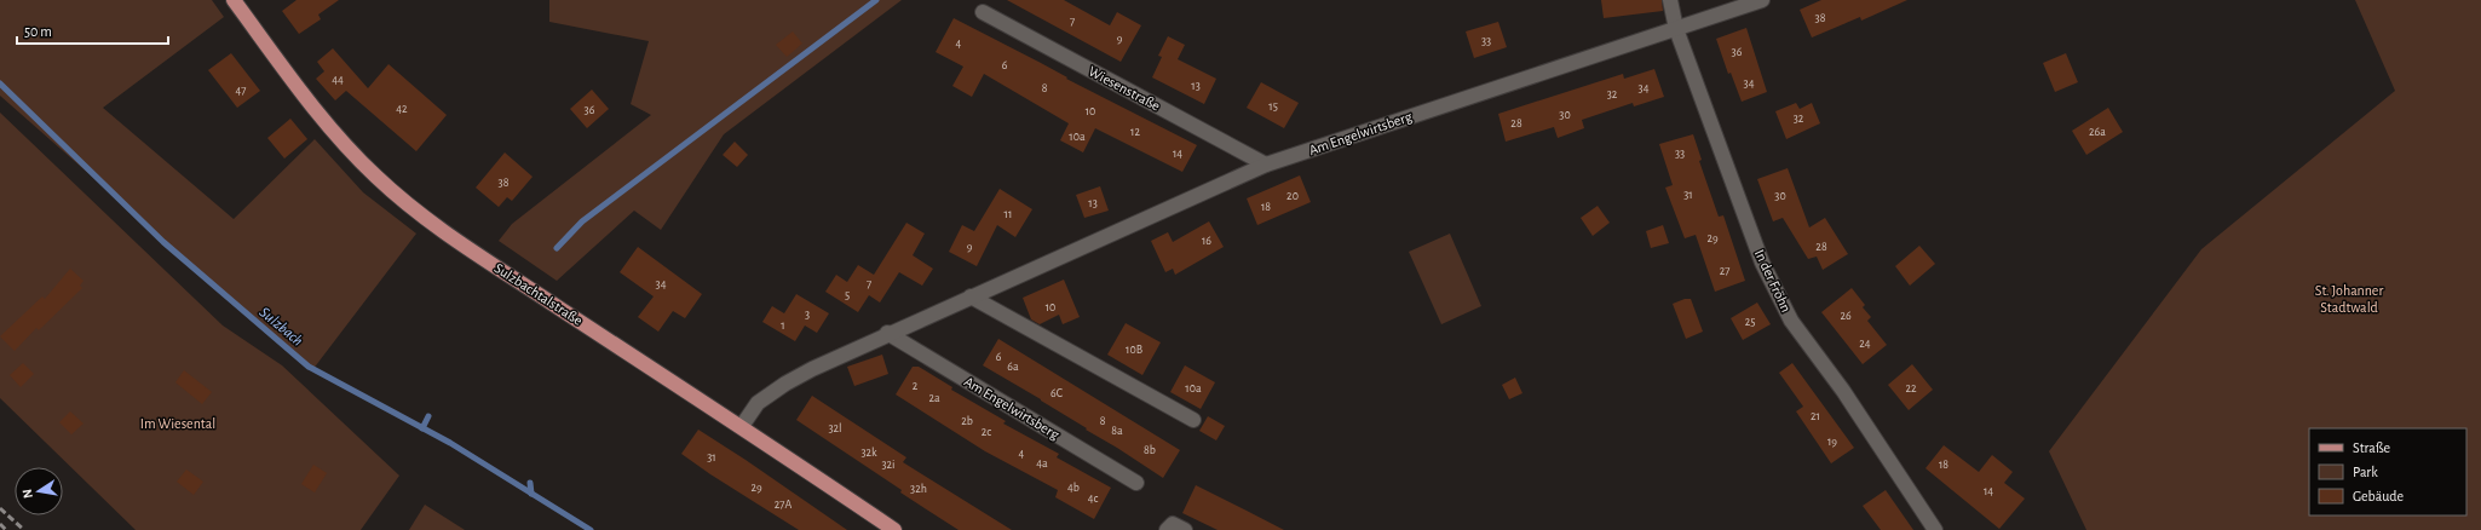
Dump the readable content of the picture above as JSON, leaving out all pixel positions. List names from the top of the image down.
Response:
{
  "streets": {
    "main road": ["Sulzbachtalstraße"],
    "street": ["Wiesenstraße", "Am Engelwirtsberg", "In der Fröhn"]
  },
  "crossings": [
    ["Wiesenstraße", "Am Engelwirtsberg"],
    ["Am Engelwirtsberg", "In der Fröhn"],
    ["Am Engelwirtsberg", "Sulzbachtalstraße"]
  ],
  "water": ["Sulzbach"],
  "parks": ["St. Johanner Stadtwald", "Im Wiesental"],
  "house_numbers": [
    "38",
    "7",
    "9",
    "33",
    "4",
    "36",
    "6",
    "44",
    "34",
    "13",
    "8",
    "34",
    "47",
    "32",
    "15",
    "42",
    "36",
    "10",
    "30",
    "32",
    "28",
    "12",
    "26a",
    "10a",
    "14",
    "33",
    "38",
    "31",
    "20",
    "30",
    "13",
    "18",
    "11",
    "29",
    "16",
    "9",
    "28",
    "27",
    "34",
    "7",
    "5",
    "10",
    "3",
    "26",
    "25",
    "1",
    "24",
    "10B",
    "6",
    "6a",
    "2",
    "10a",
    "22",
    "6C",
    "2a",
    "21",
    "2b",
    "8",
    "32l",
    "8a",
    "2c",
    "19",
    "8b",
    "32k",
    "4",
    "31",
    "4a",
    "32i",
    "18",
    "29",
    "4b",
    "32h",
    "14",
    "4c",
    "27A"
  ],
  "legend": ["Straße", "Park", "Gebäude"],
  "scale_bar": "50 m",
  "north": "left"
}
